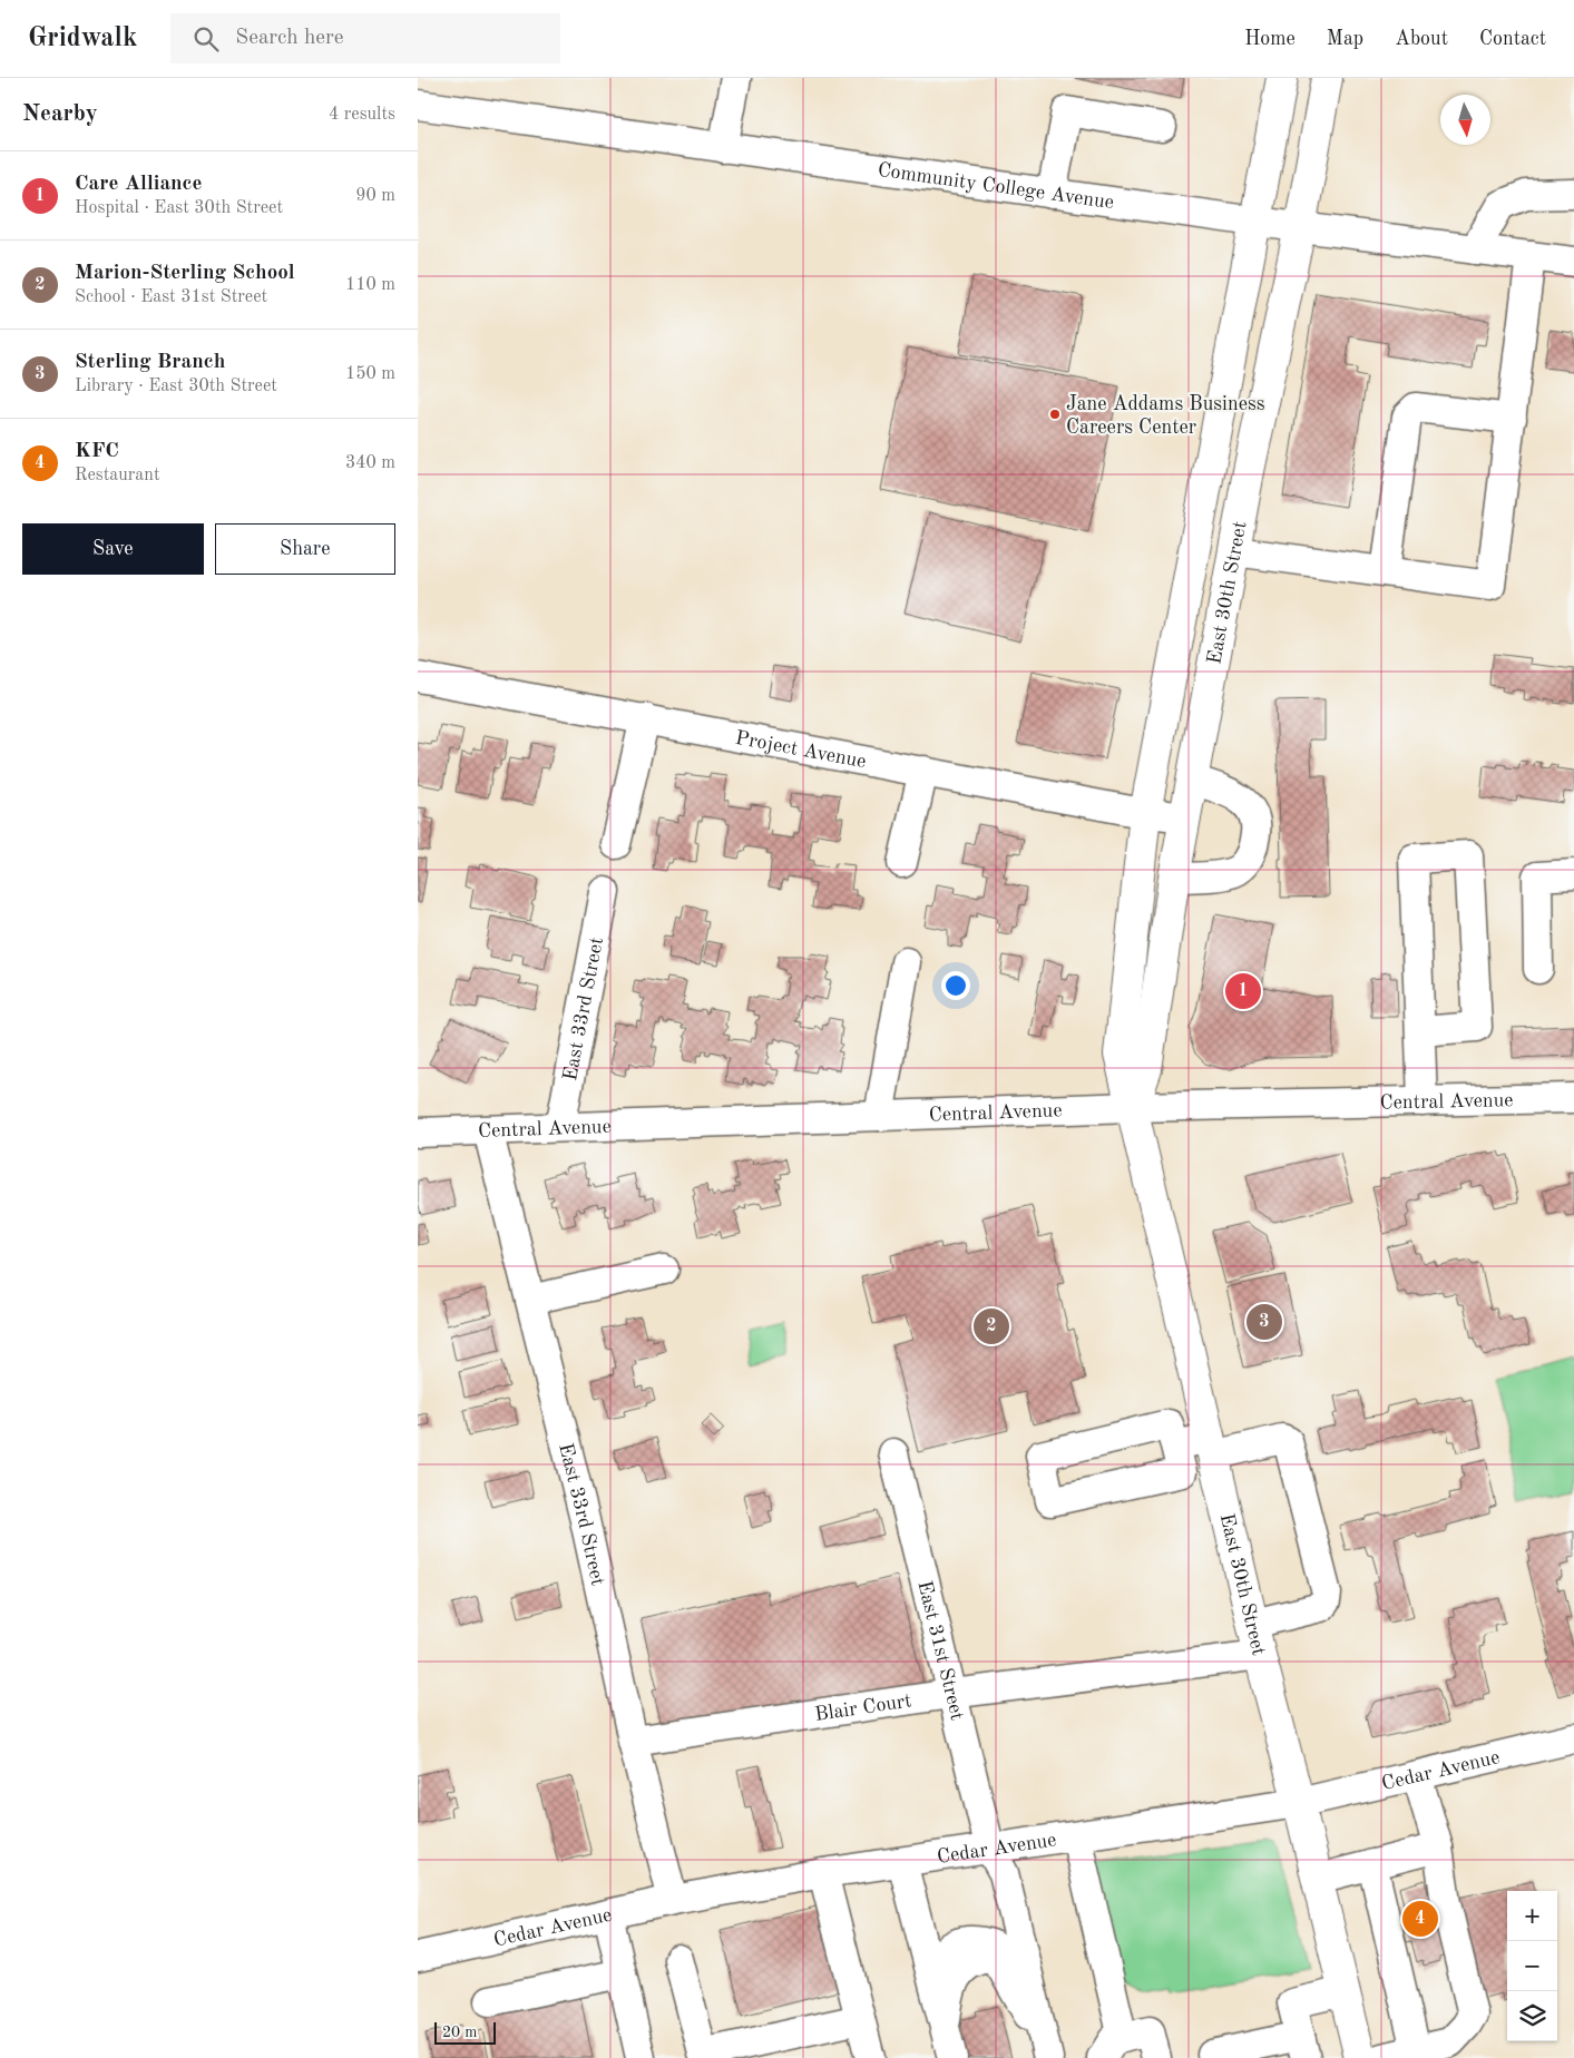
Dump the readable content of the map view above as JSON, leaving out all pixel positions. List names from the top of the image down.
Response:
{
  "streets": {
    "main road": ["East 30th Street"],
    "street": [
      "Community College Avenue",
      "Project Avenue",
      "East 33rd Street",
      "Central Avenue",
      "East 31st Street",
      "Blair Court",
      "Cedar Avenue"
    ]
  },
  "crossings": [
    ["Community College Avenue", "East 30th Street"],
    ["East 30th Street", "Project Avenue"],
    ["East 30th Street", "Central Avenue"],
    ["East 30th Street", "Blair Court"],
    ["East 30th Street", "Cedar Avenue"],
    ["East 33rd Street", "Central Avenue"],
    ["East 33rd Street", "Blair Court"],
    ["East 33rd Street", "Cedar Avenue"],
    ["East 31st Street", "Blair Court"],
    ["East 31st Street", "Cedar Avenue"]
  ],
  "places": ["Jane Addams Business Careers Center"],
  "scale_bar": "20 m",
  "north": "bottom",
  "page": {
    "header": "Gridwalk",
    "search": "Search here",
    "nav": [
      "Home",
      "Map",
      "About",
      "Contact"
    ],
    "heading": ["Nearby", "4 results"],
    "list": [
      {
        "mark": "1",
        "name": "Care Alliance",
        "note": "Hospital · East 30th Street",
        "value": "90 m"
      },
      {
        "mark": "2",
        "name": "Marion-Sterling School",
        "note": "School · East 31st Street",
        "value": "110 m"
      },
      {
        "mark": "3",
        "name": "Sterling Branch",
        "note": "Library · East 30th Street",
        "value": "150 m"
      },
      {
        "mark": "4",
        "name": "KFC",
        "note": "Restaurant",
        "value": "340 m"
      }
    ],
    "buttons": ["Save", "Share"],
    "pins": [
      "1",
      "3",
      "2",
      "4"
    ],
    "map_buttons": ["+", "−"],
    "scale": "20 m"
  }
}
